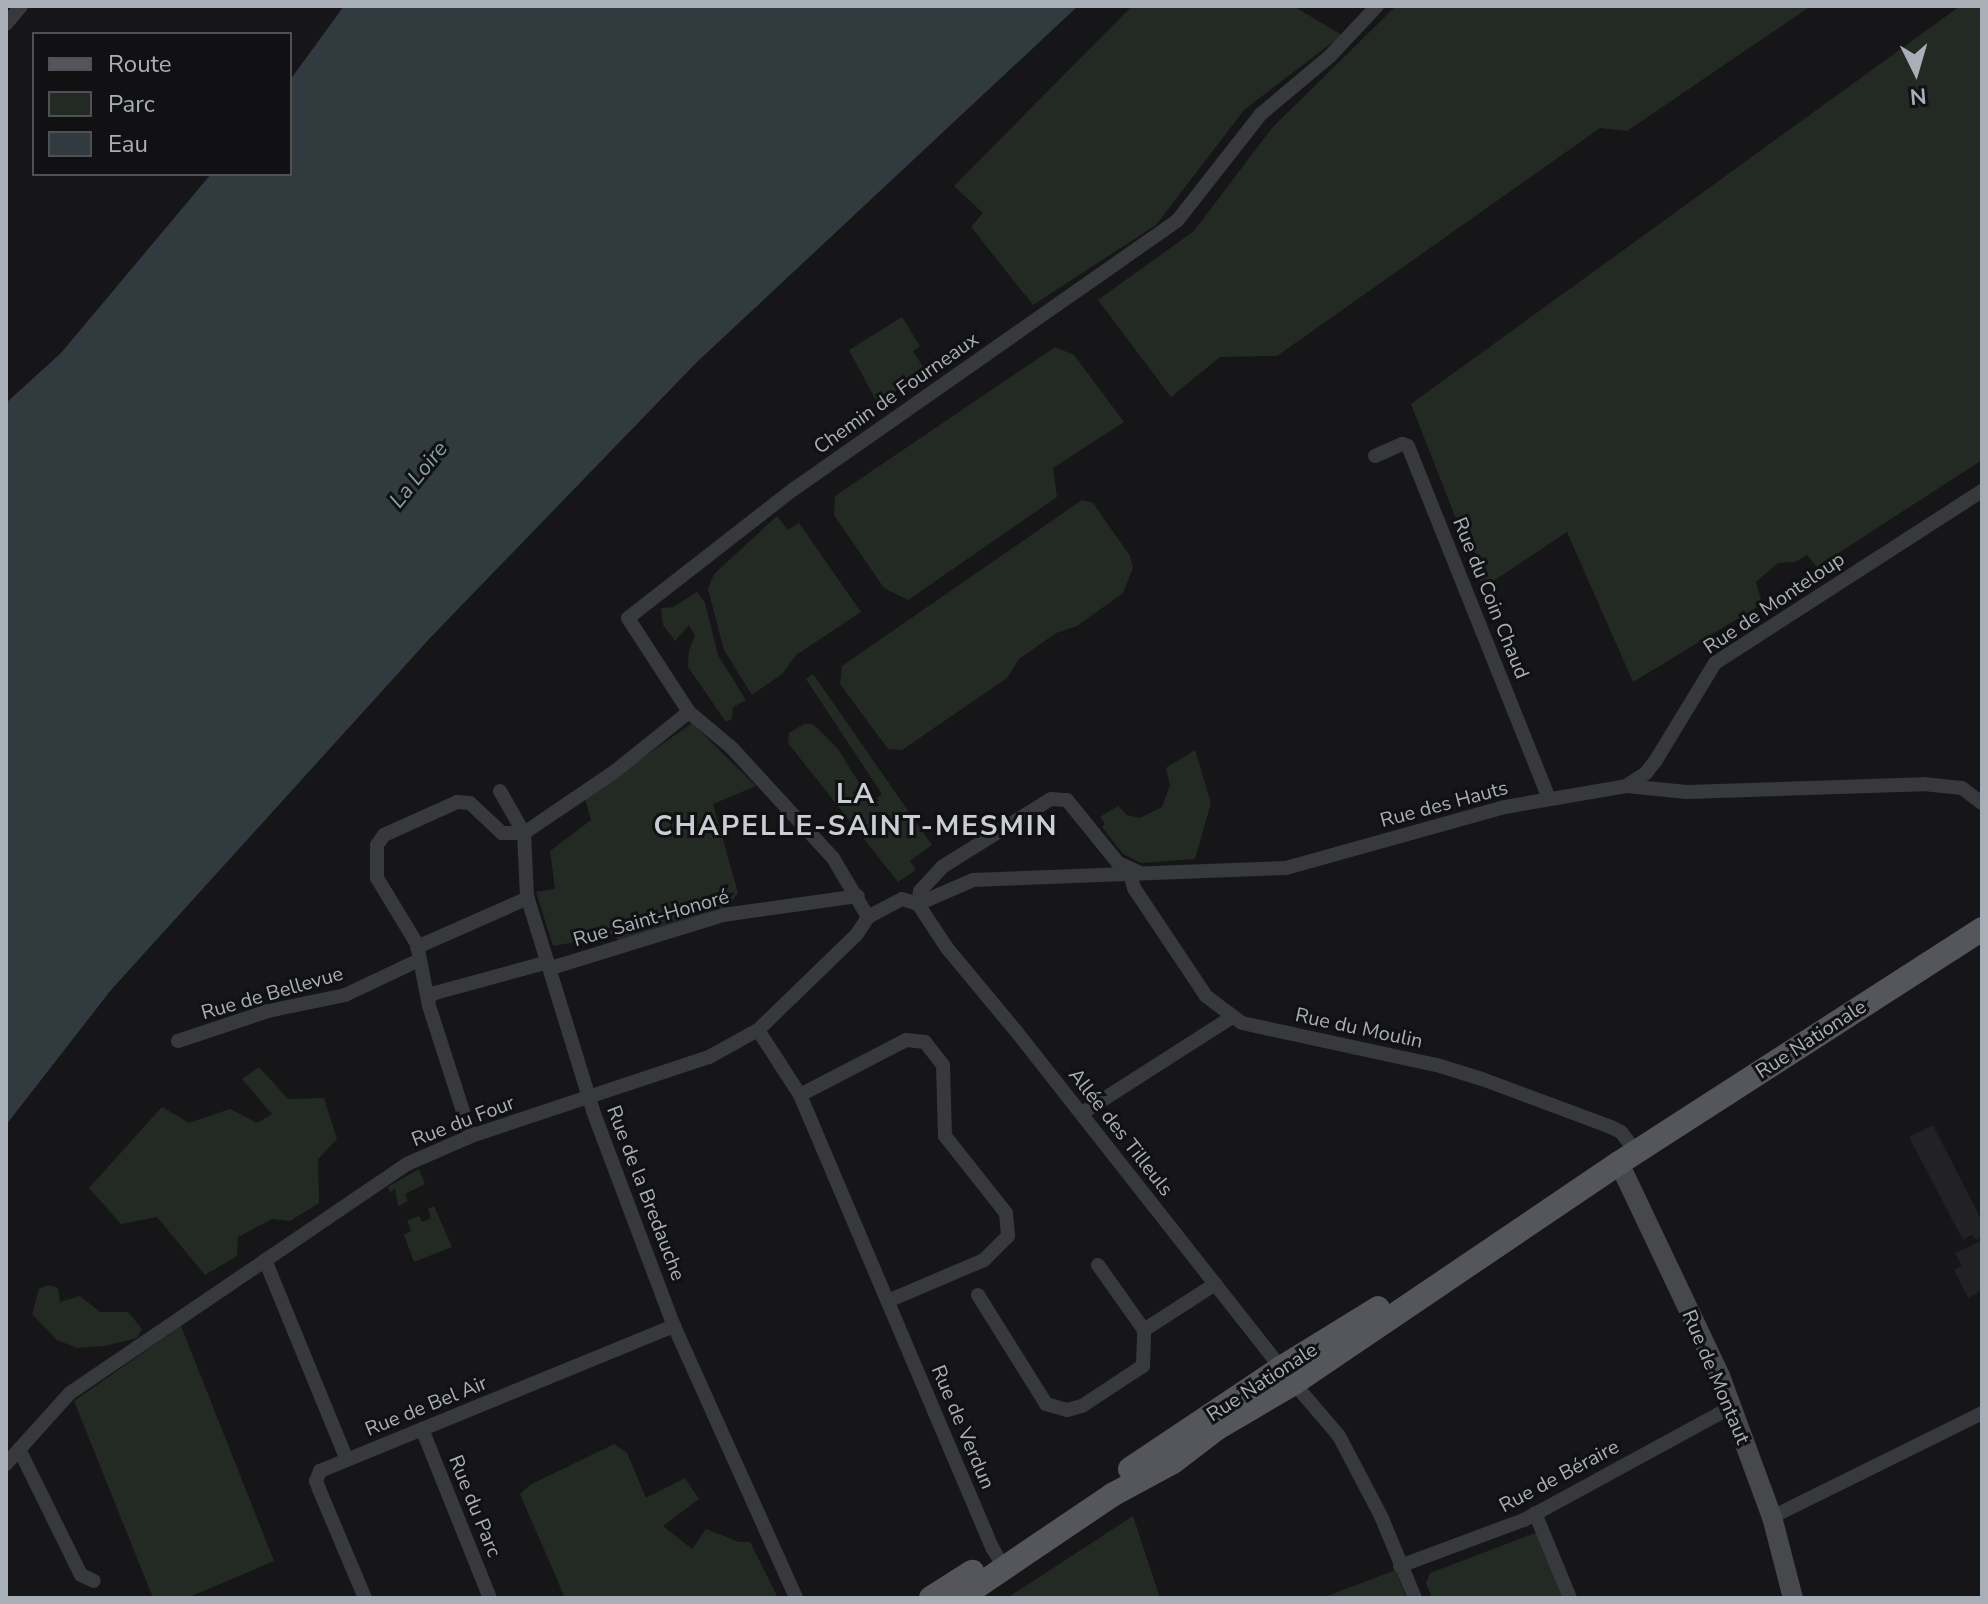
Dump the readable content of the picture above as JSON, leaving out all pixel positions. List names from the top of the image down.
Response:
{
  "streets": {
    "main road": ["Rue Nationale"],
    "street": [
      "Chemin de Fourneaux",
      "Rue du Coin Chaud",
      "Rue de Monteloup",
      "Rue des Hauts",
      "Rue Saint-Honoré",
      "Rue de Bellevue",
      "Rue du Moulin",
      "Rue du Four",
      "Allée des Tilleuls",
      "Rue de la Bredauche",
      "Rue de Montaut",
      "Rue de Bel Air",
      "Rue de Verdun",
      "Rue de Béraire",
      "Rue du Parc"
    ]
  },
  "crossings": [
    ["Rue du Coin Chaud", "Rue des Hauts"],
    ["Rue de Monteloup", "Rue des Hauts"],
    ["Rue des Hauts", "Rue du Moulin"],
    ["Rue des Hauts", "Rue du Four"],
    ["Rue des Hauts", "Allée des Tilleuls"],
    ["Rue Saint-Honoré", "Rue de la Bredauche"],
    ["Rue de Bellevue", "Rue de la Bredauche"],
    ["Rue du Moulin", "Rue Nationale"],
    ["Rue du Moulin", "Rue de Montaut"],
    ["Rue Nationale", "Allée des Tilleuls"],
    ["Rue Nationale", "Rue de Montaut"],
    ["Rue Nationale", "Rue de Verdun"],
    ["Rue du Four", "Allée des Tilleuls"],
    ["Rue du Four", "Rue de la Bredauche"],
    ["Rue du Four", "Rue de Verdun"],
    ["Rue de la Bredauche", "Rue de Bel Air"],
    ["Rue de Montaut", "Rue de Béraire"],
    ["Rue de Bel Air", "Rue du Parc"]
  ],
  "districts": ["LA CHAPELLE-SAINT-MESMIN"],
  "water": ["La Loire"],
  "legend": ["Route", "Parc", "Eau"],
  "north": "bottom"
}
